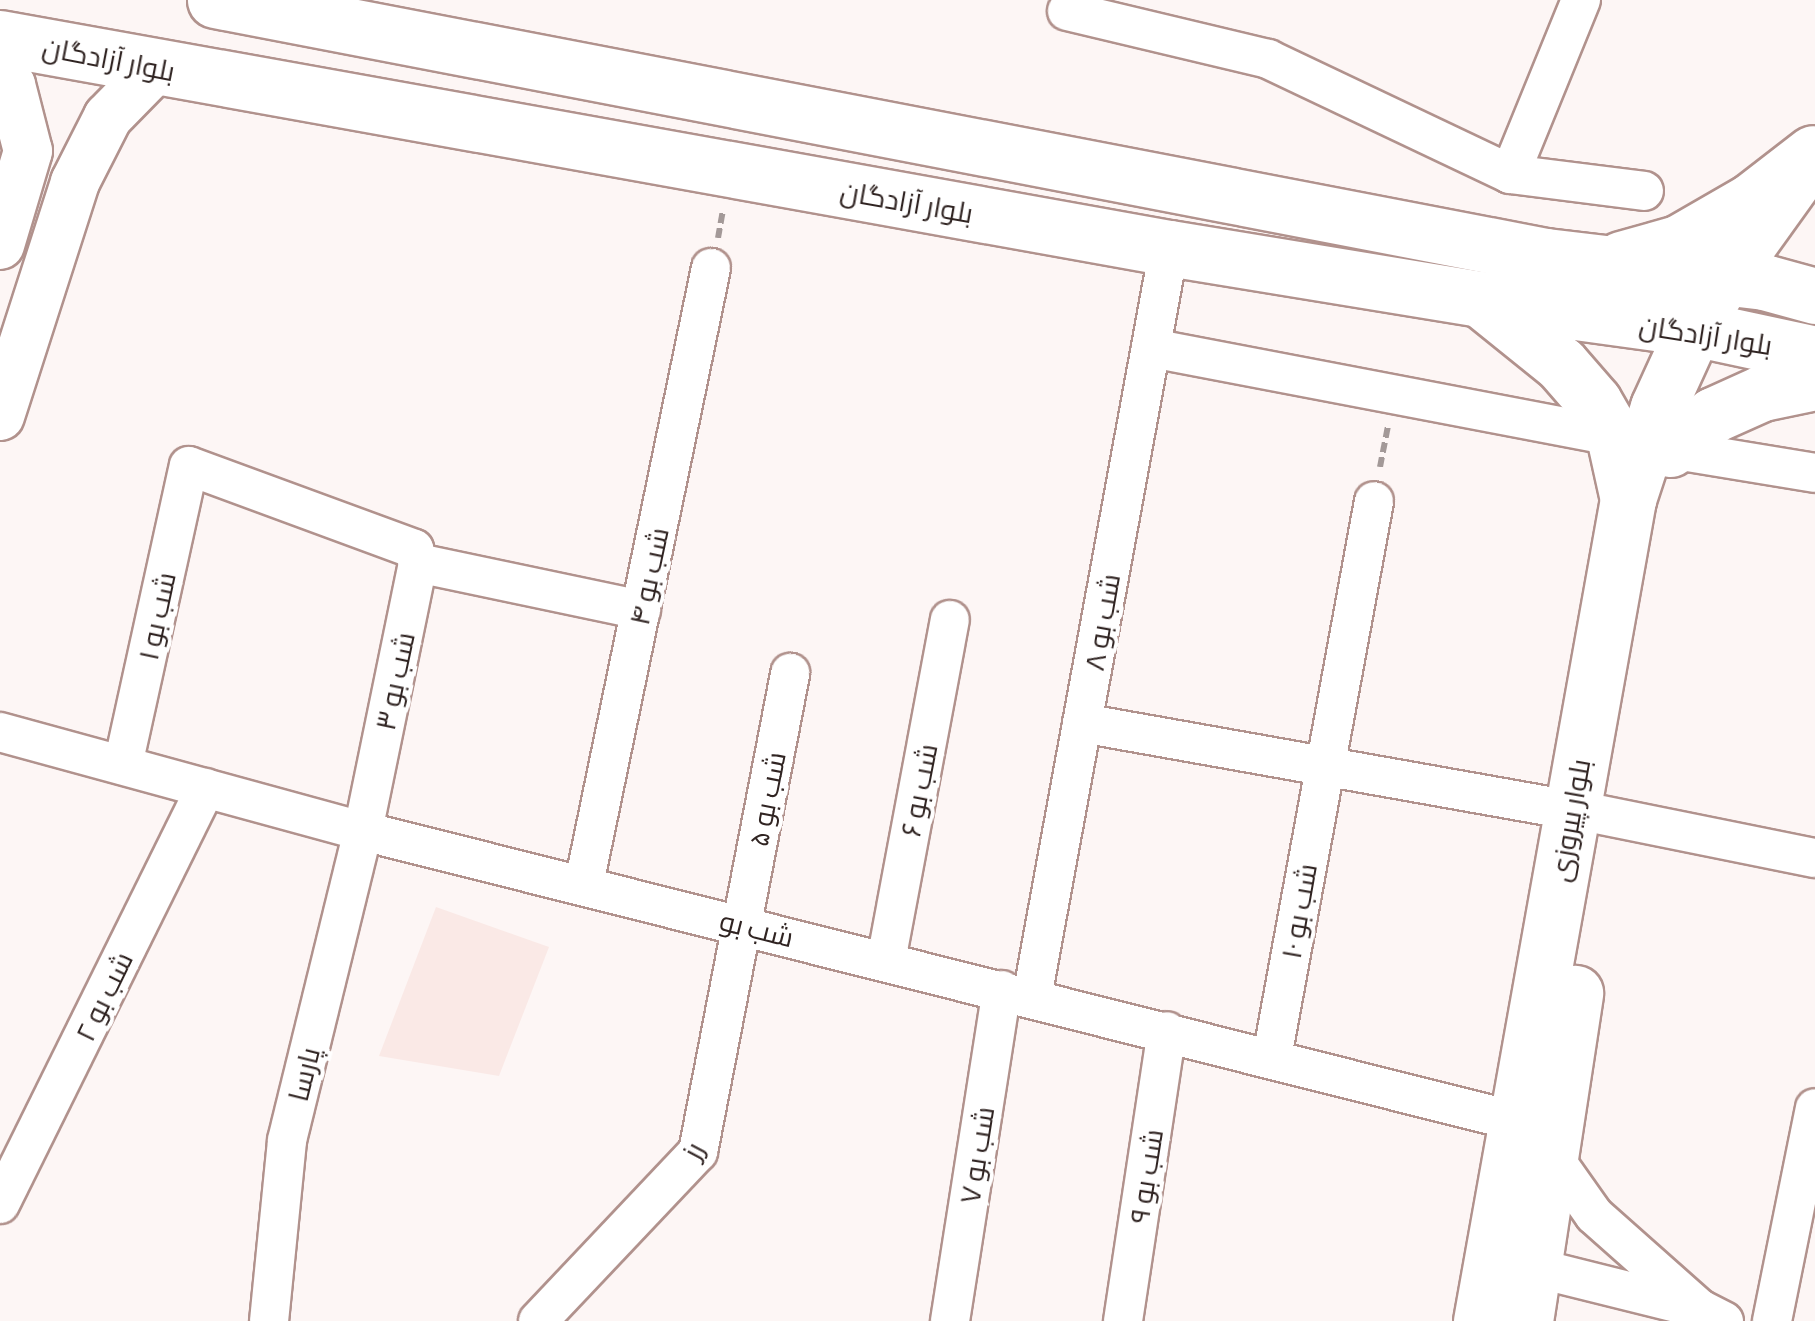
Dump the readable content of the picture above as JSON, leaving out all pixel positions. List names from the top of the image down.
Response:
{
  "streets": {
    "main road": ["بلوار آزادگان", "بلوار پیروزی"],
    "street": [
      "شب بو ۴",
      "شب بو ۱",
      "شب بو ۸",
      "شب بو ۳",
      "شب بو ۶",
      "شب بو ۵",
      "شب بو ۱۰",
      "شب بو",
      "شب بو ۲",
      "پارسا",
      "رز",
      "شب بو ۷",
      "شب بو ۹"
    ]
  },
  "crossings": [
    ["بلوار آزادگان", "شب بو ۸"],
    ["بلوار آزادگان", "بلوار پیروزی"],
    ["شب بو ۴", "شب بو"],
    ["شب بو ۱", "شب بو ۳"],
    ["شب بو ۱", "شب بو"],
    ["شب بو ۸", "شب بو"],
    ["شب بو ۸", "شب بو ۷"],
    ["شب بو ۳", "شب بو"],
    ["شب بو ۳", "پارسا"],
    ["شب بو ۶", "شب بو"],
    ["شب بو ۵", "شب بو"],
    ["شب بو ۵", "رز"],
    ["بلوار پیروزی", "شب بو"],
    ["شب بو ۱۰", "شب بو"],
    ["شب بو", "شب بو ۲"],
    ["شب بو", "پارسا"],
    ["شب بو", "رز"],
    ["شب بو", "شب بو ۷"],
    ["شب بو", "شب بو ۹"]
  ]
}
